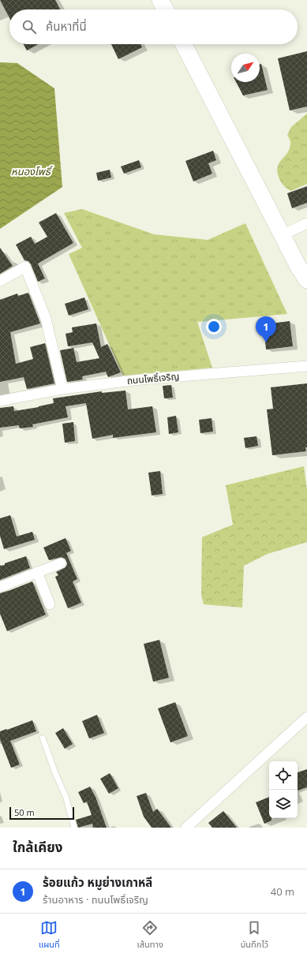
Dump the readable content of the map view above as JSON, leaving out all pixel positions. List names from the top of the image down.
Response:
{
  "streets": {
    "street": ["ถนนโพธิ์เจริญ"]
  },
  "water": ["หนองโพธิ์"],
  "scale_bar": "50 m",
  "north": "top right",
  "page": {
    "search": "ค้นหาที่นี่",
    "pins": "1",
    "scale": "50 m",
    "heading": "ใกล้เคียง",
    "list": [
      {
        "mark": "1",
        "name": "ร้อยแก้ว หมูย่างเกาหลี",
        "note": "ร้านอาหาร · ถนนโพธิ์เจริญ",
        "value": "40 m"
      }
    ],
    "nav": ["แผนที่", "เส้นทาง", "บันทึกไว้"]
  }
}
